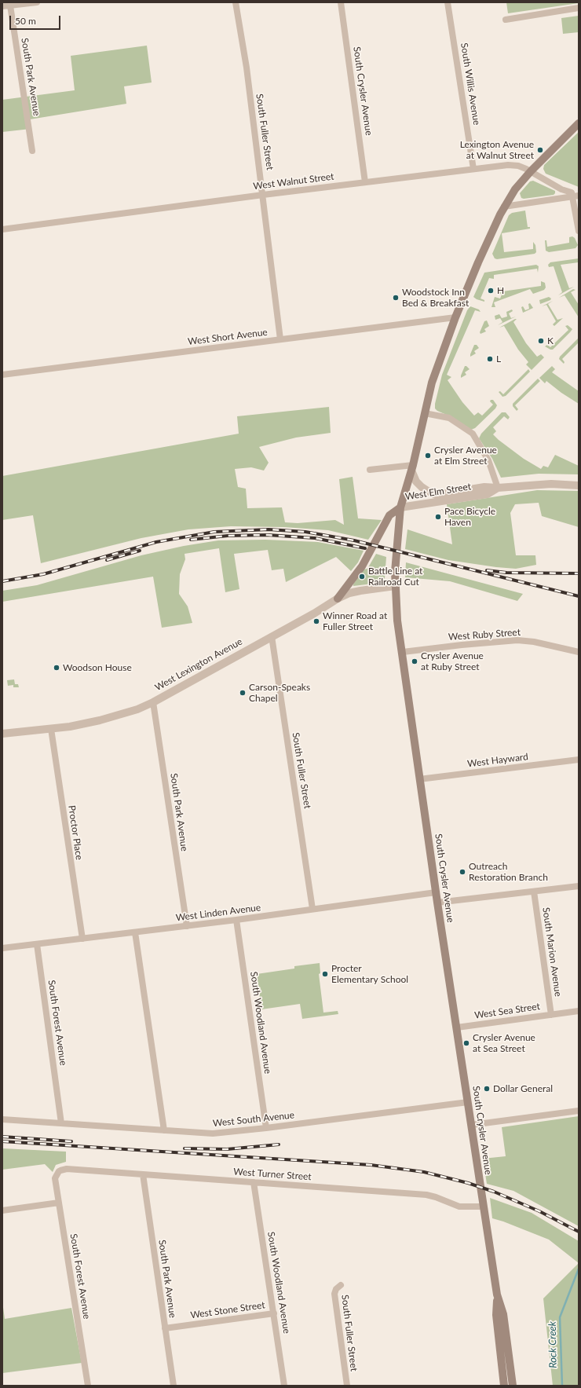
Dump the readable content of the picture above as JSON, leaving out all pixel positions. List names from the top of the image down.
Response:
{
  "streets": {
    "main road": ["South Crysler Avenue"],
    "street": [
      "South Park Avenue",
      "South Willis Avenue",
      "South Fuller Street",
      "West Walnut Street",
      "West Short Avenue",
      "West Elm Street",
      "West Ruby Street",
      "West Lexington Avenue",
      "West Hayward",
      "Proctor Place",
      "West Linden Avenue",
      "South Marion Avenue",
      "West Sea Street",
      "South Forest Avenue",
      "South Woodland Avenue",
      "West South Avenue",
      "West Turner Street",
      "West Stone Street"
    ]
  },
  "crossings": [
    ["South Park Avenue", "West Lexington Avenue"],
    ["South Park Avenue", "West Linden Avenue"],
    ["South Park Avenue", "West Turner Street"],
    ["South Park Avenue", "West Stone Street"],
    ["South Willis Avenue", "West Walnut Street"],
    ["South Crysler Avenue", "West Walnut Street"],
    ["South Crysler Avenue", "West Elm Street"],
    ["South Crysler Avenue", "West Ruby Street"],
    ["South Crysler Avenue", "West Lexington Avenue"],
    ["South Crysler Avenue", "West Hayward"],
    ["South Crysler Avenue", "West Linden Avenue"],
    ["South Crysler Avenue", "West Sea Street"],
    ["South Crysler Avenue", "West South Avenue"],
    ["South Crysler Avenue", "West Turner Street"],
    ["South Fuller Street", "West Walnut Street"],
    ["South Fuller Street", "West Short Avenue"],
    ["South Fuller Street", "West Lexington Avenue"],
    ["South Fuller Street", "West Linden Avenue"],
    ["West Lexington Avenue", "Proctor Place"],
    ["Proctor Place", "West Linden Avenue"],
    ["West Linden Avenue", "South Forest Avenue"],
    ["West Linden Avenue", "South Woodland Avenue"],
    ["South Marion Avenue", "West Sea Street"],
    ["South Forest Avenue", "West South Avenue"],
    ["South Forest Avenue", "West Turner Street"],
    ["South Woodland Avenue", "West South Avenue"],
    ["South Woodland Avenue", "West Turner Street"],
    ["South Woodland Avenue", "West Stone Street"]
  ],
  "water": ["Rock Creek"],
  "places": [
    "Lexington Avenue at Walnut Street",
    "H",
    "Woodstock Inn Bed & Breakfast",
    "K",
    "L",
    "Crysler Avenue at Elm Street",
    "Pace Bicycle Haven",
    "Battle Line at Railroad Cut",
    "Winner Road at Fuller Street",
    "Crysler Avenue at Ruby Street",
    "Woodson House",
    "Carson-Speaks Chapel",
    "Outreach Restoration Branch",
    "Procter Elementary School",
    "Crysler Avenue at Sea Street",
    "Dollar General"
  ],
  "scale_bar": "50 m"
}
